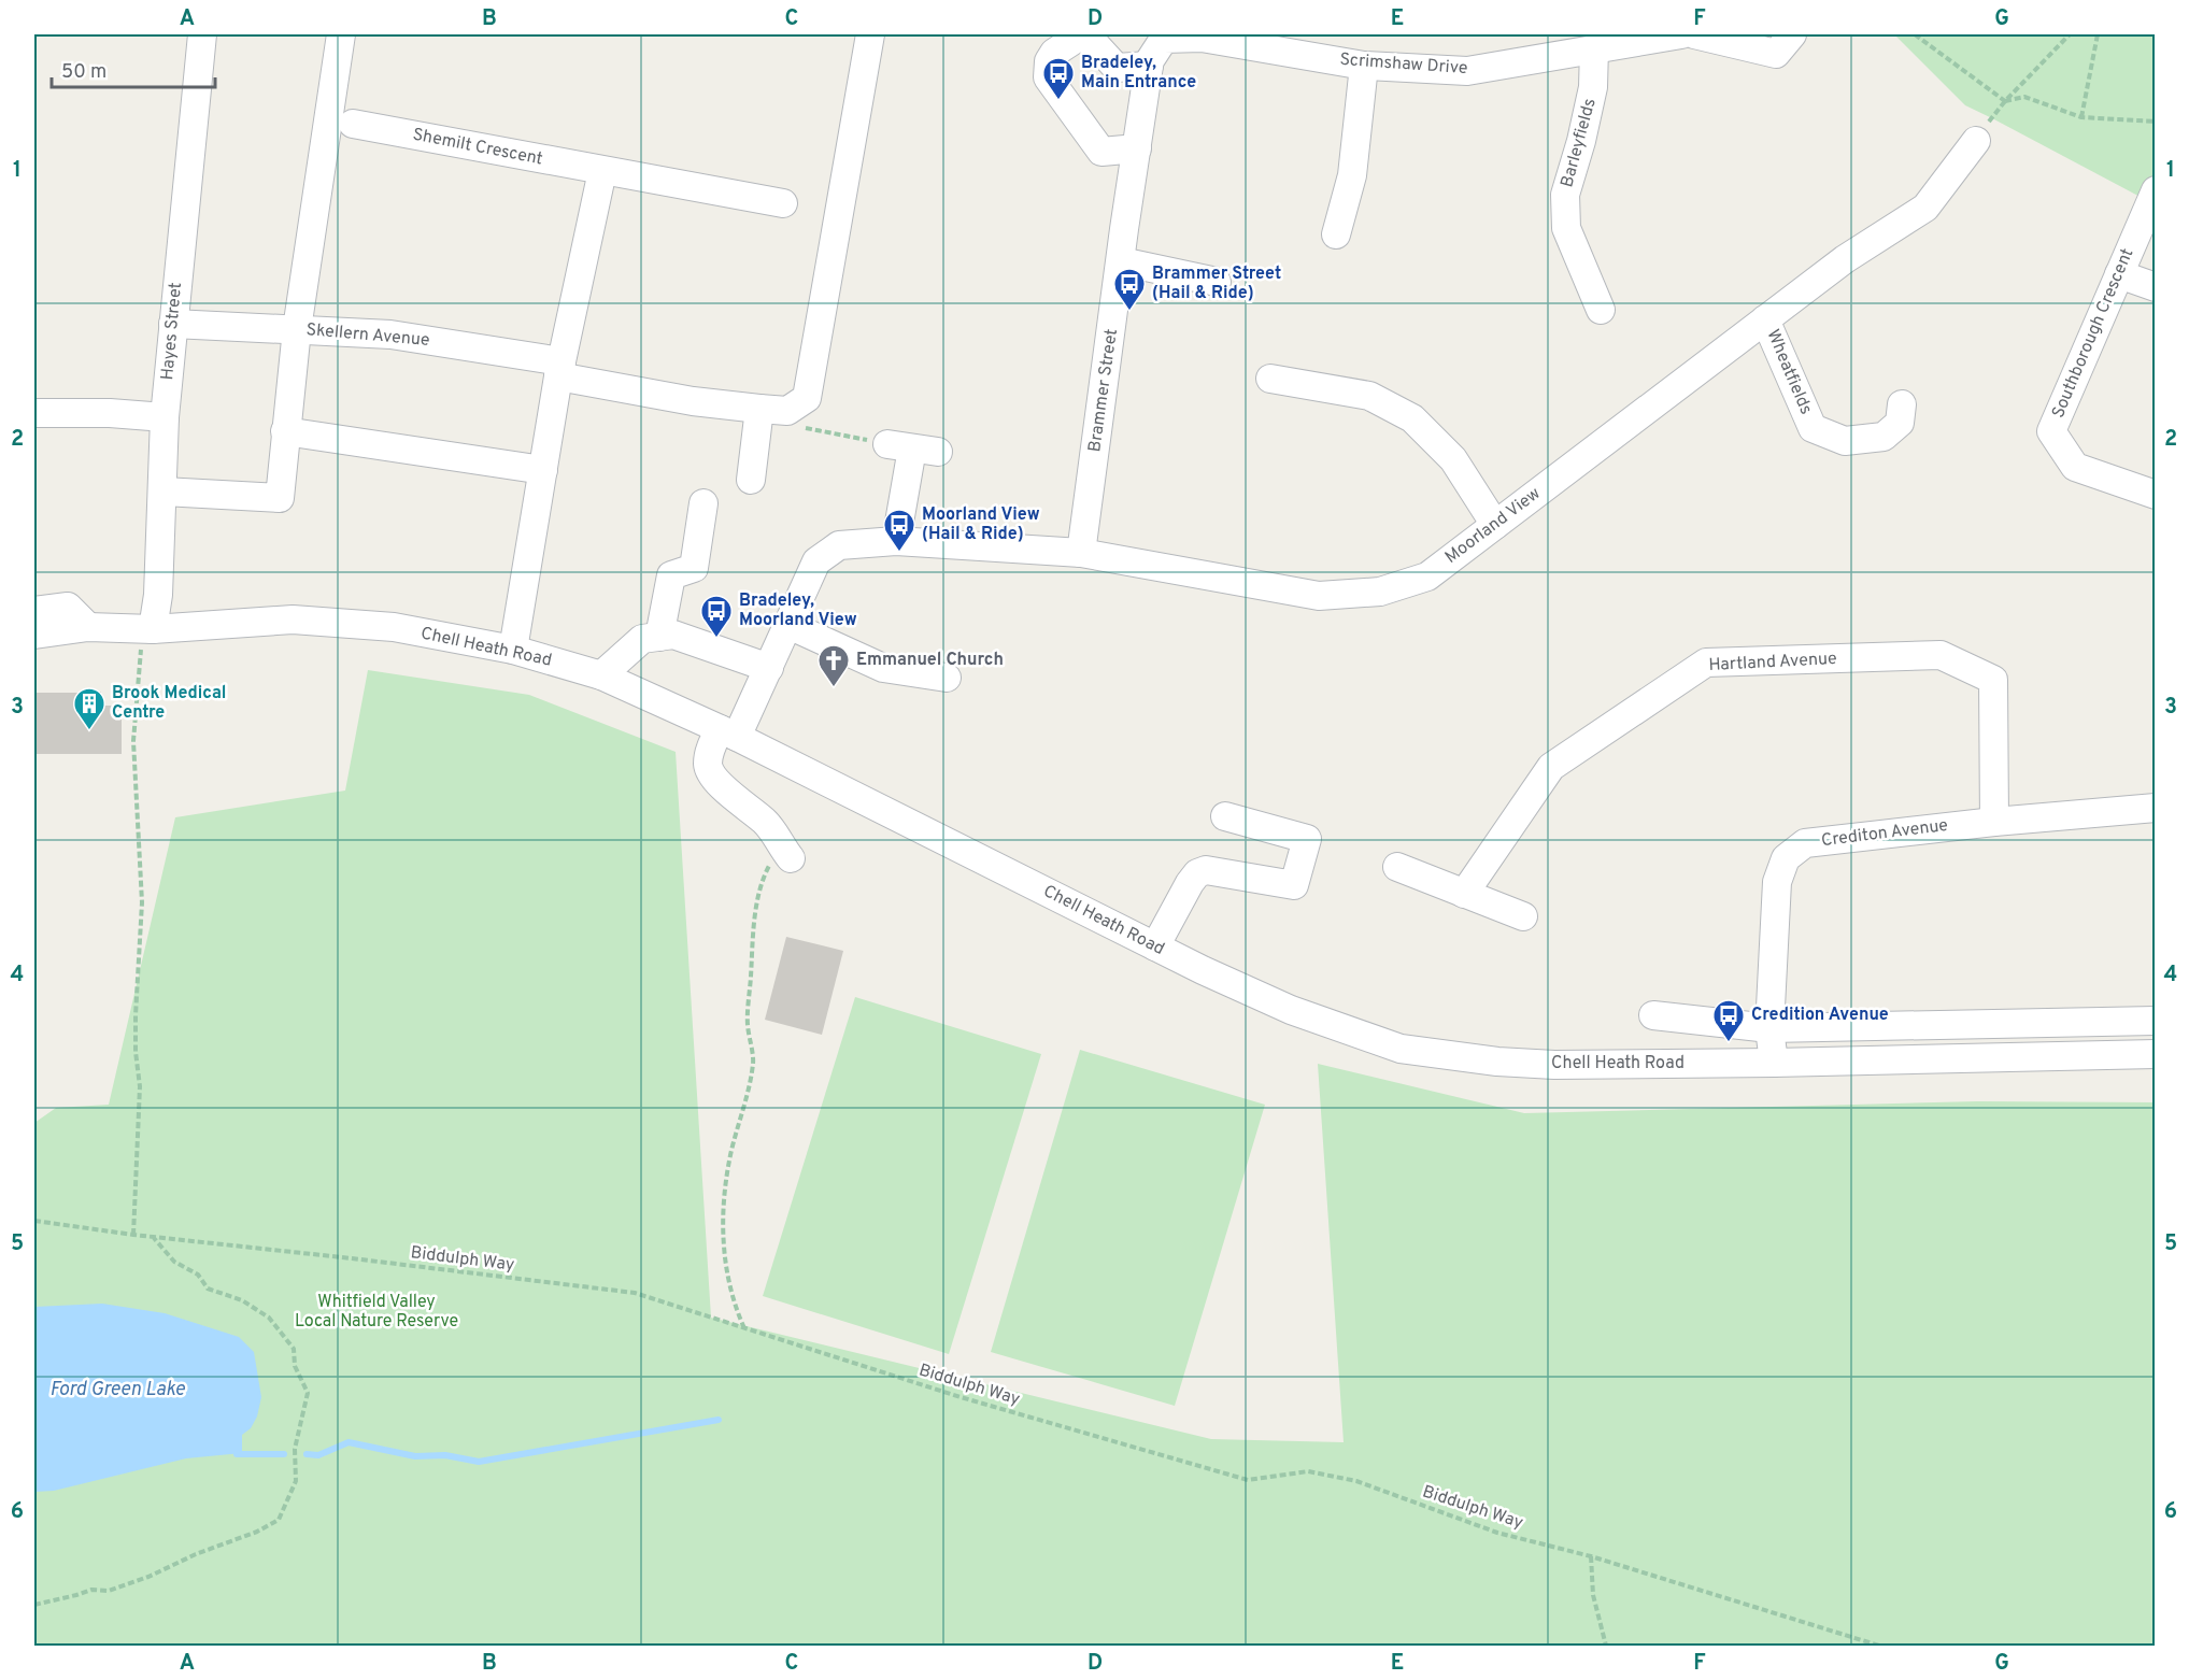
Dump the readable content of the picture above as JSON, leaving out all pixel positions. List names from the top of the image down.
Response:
{
  "streets": {
    "street": [
      "Scrimshaw Drive",
      "Barleyfields",
      "Shemilt Crescent",
      "Hayes Street",
      "Southborough Crescent",
      "Skellern Avenue",
      "Wheatfields",
      "Brammer Street",
      "Moorland View",
      "Chell Heath Road",
      "Hartland Avenue",
      "Crediton Avenue"
    ],
    "path": ["Biddulph Way"]
  },
  "crossings": [
    ["Scrimshaw Drive", "Barleyfields"],
    ["Scrimshaw Drive", "Brammer Street"],
    ["Hayes Street", "Skellern Avenue"],
    ["Hayes Street", "Chell Heath Road"],
    ["Wheatfields", "Moorland View"],
    ["Brammer Street", "Moorland View"],
    ["Moorland View", "Chell Heath Road"],
    ["Chell Heath Road", "Crediton Avenue"],
    ["Hartland Avenue", "Crediton Avenue"]
  ],
  "water": ["Ford Green Lake"],
  "parks": ["Whitfield Valley Local Nature Reserve"],
  "places": {
    "bus stop": [
      "Bradeley, Main Entrance",
      "Brammer Street (Hail & Ride)",
      "Moorland View (Hail & Ride)",
      "Bradeley, Moorland View",
      "Credition Avenue"
    ],
    "church": ["Emmanuel Church"],
    "building": ["Brook Medical Centre"]
  },
  "scale_bar": "50 m",
  "grid": {
    "columns": [
      "A",
      "B",
      "C",
      "D",
      "E",
      "F",
      "G"
    ],
    "rows": [
      "1",
      "2",
      "3",
      "4",
      "5",
      "6"
    ]
  }
}
